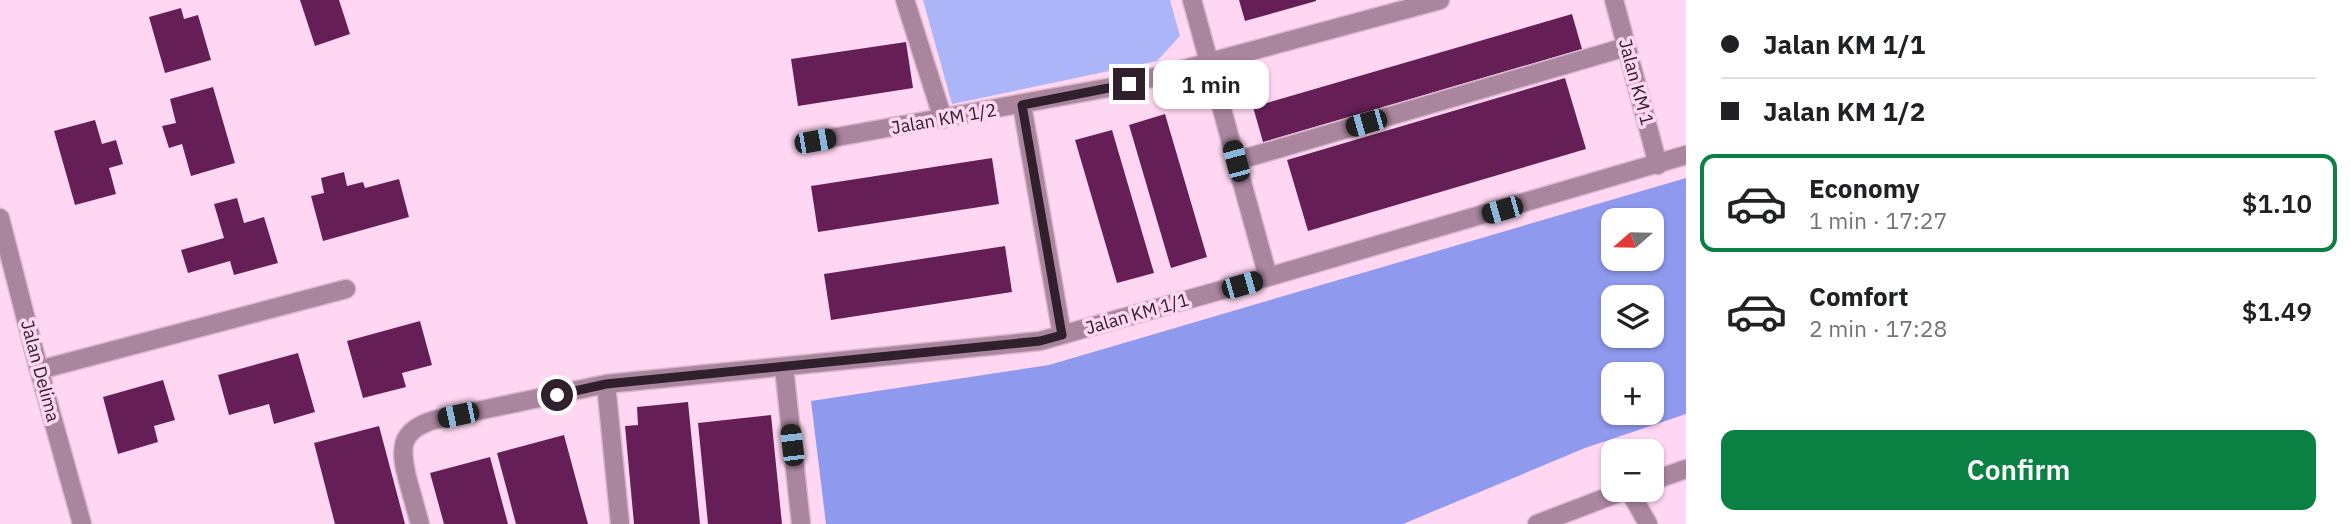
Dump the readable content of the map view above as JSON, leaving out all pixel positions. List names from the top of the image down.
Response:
{
  "streets": {
    "street": [
      "Jalan KM 1",
      "Jalan KM 1/2",
      "Jalan KM 1/1",
      "Jalan Delima"
    ]
  },
  "crossings": [
    ["Jalan KM 1", "Jalan KM 1/1"]
  ],
  "north": "left",
  "page": {
    "banner": ["Jalan KM 1/1", "Jalan KM 1/2"],
    "bubble": "1 min",
    "list": [
      {
        "name": "Economy",
        "note": "1 min · 17:27",
        "value": "$1.10"
      },
      {
        "name": "Comfort",
        "note": "2 min · 17:28",
        "value": "$1.49"
      }
    ],
    "map_buttons": ["+", "−"],
    "buttons": "Confirm"
  }
}
